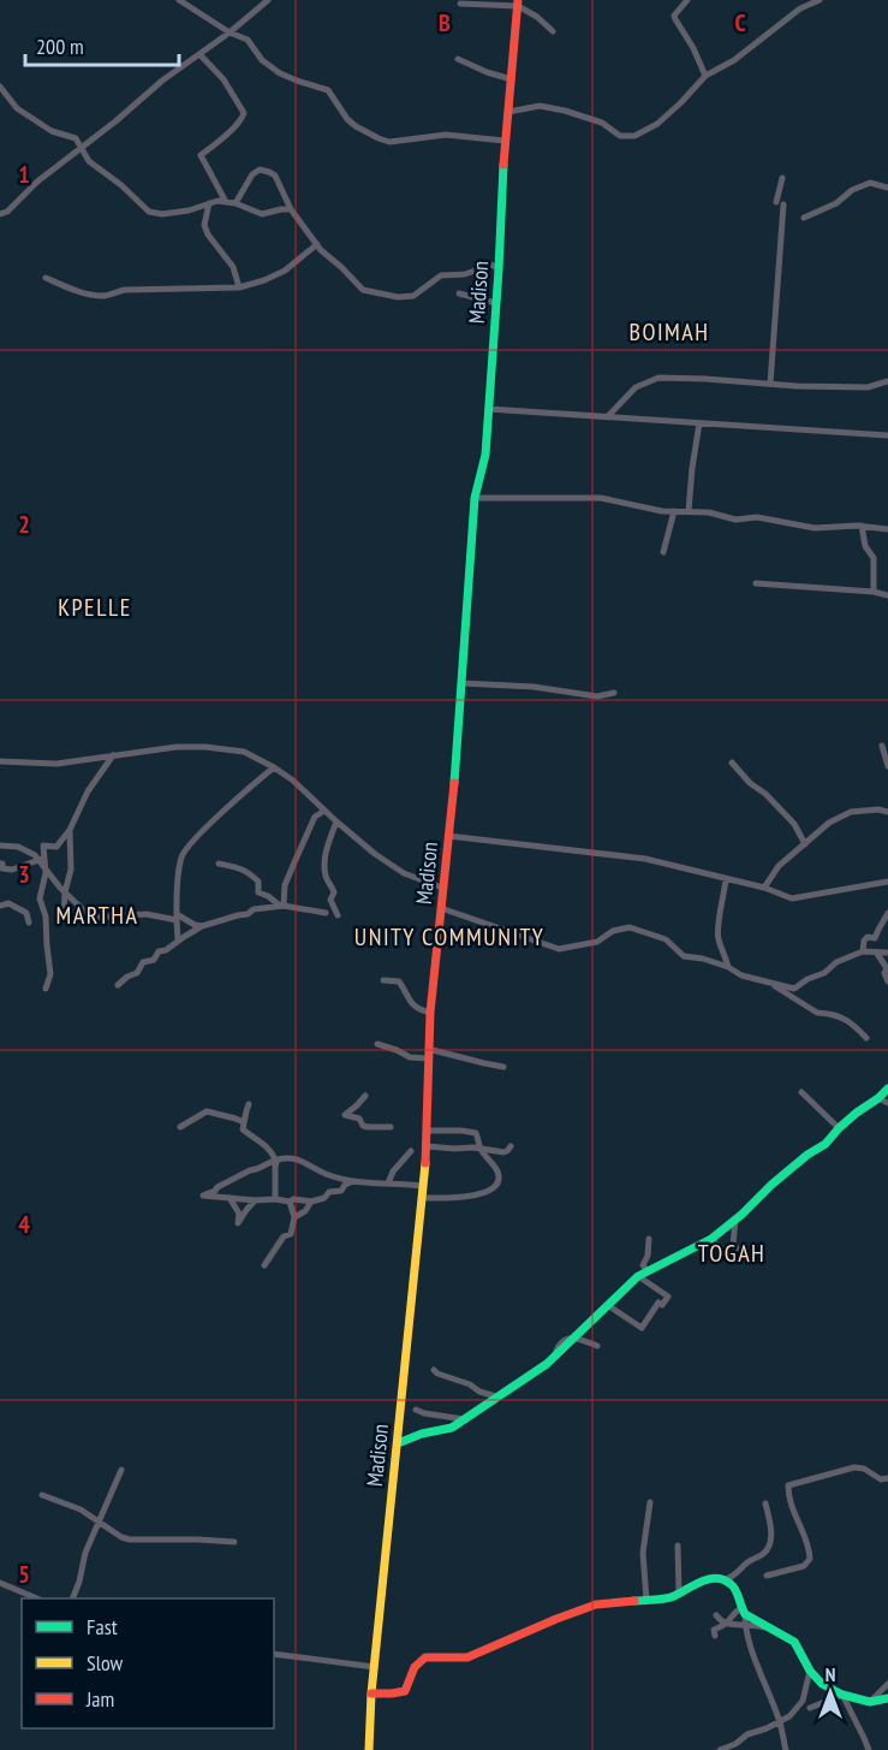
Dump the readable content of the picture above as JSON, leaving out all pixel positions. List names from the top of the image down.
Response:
{
  "streets": {
    "street": ["Madison"]
  },
  "districts": [
    "BOIMAH",
    "KPELLE",
    "MARTHA",
    "UNITY COMMUNITY",
    "TOGAH"
  ],
  "legend": ["Fast", "Slow", "Jam"],
  "scale_bar": "200 m",
  "north": "top",
  "grid": {
    "columns": ["B", "C"],
    "rows": [
      "1",
      "2",
      "3",
      "4",
      "5"
    ]
  }
}
